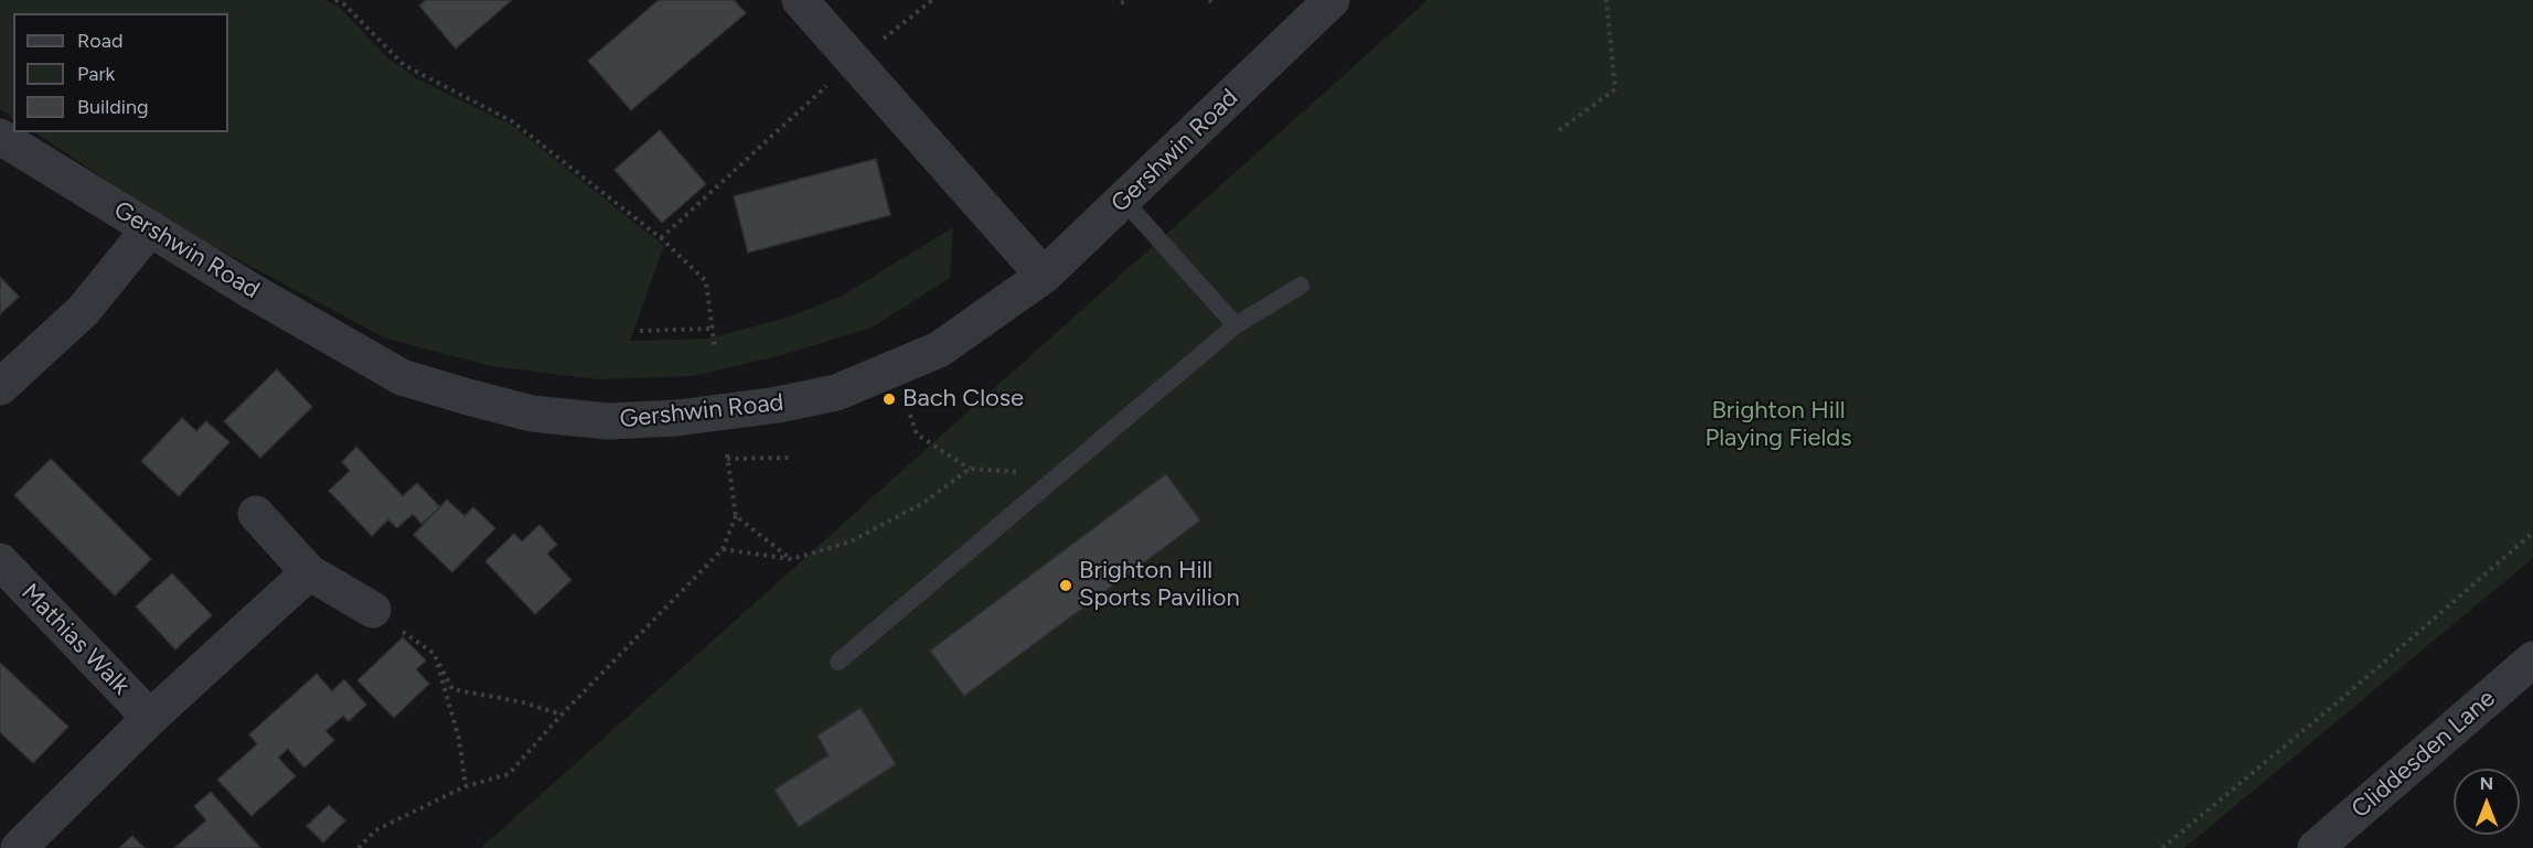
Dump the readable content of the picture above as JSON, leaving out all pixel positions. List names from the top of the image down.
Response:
{
  "streets": {
    "street": ["Gershwin Road", "Mathias Walk", "Cliddesden Lane"]
  },
  "parks": ["Brighton Hill Playing Fields"],
  "places": ["Bach Close", "Brighton Hill Sports Pavilion"],
  "legend": ["Road", "Park", "Building"],
  "north": "top"
}
